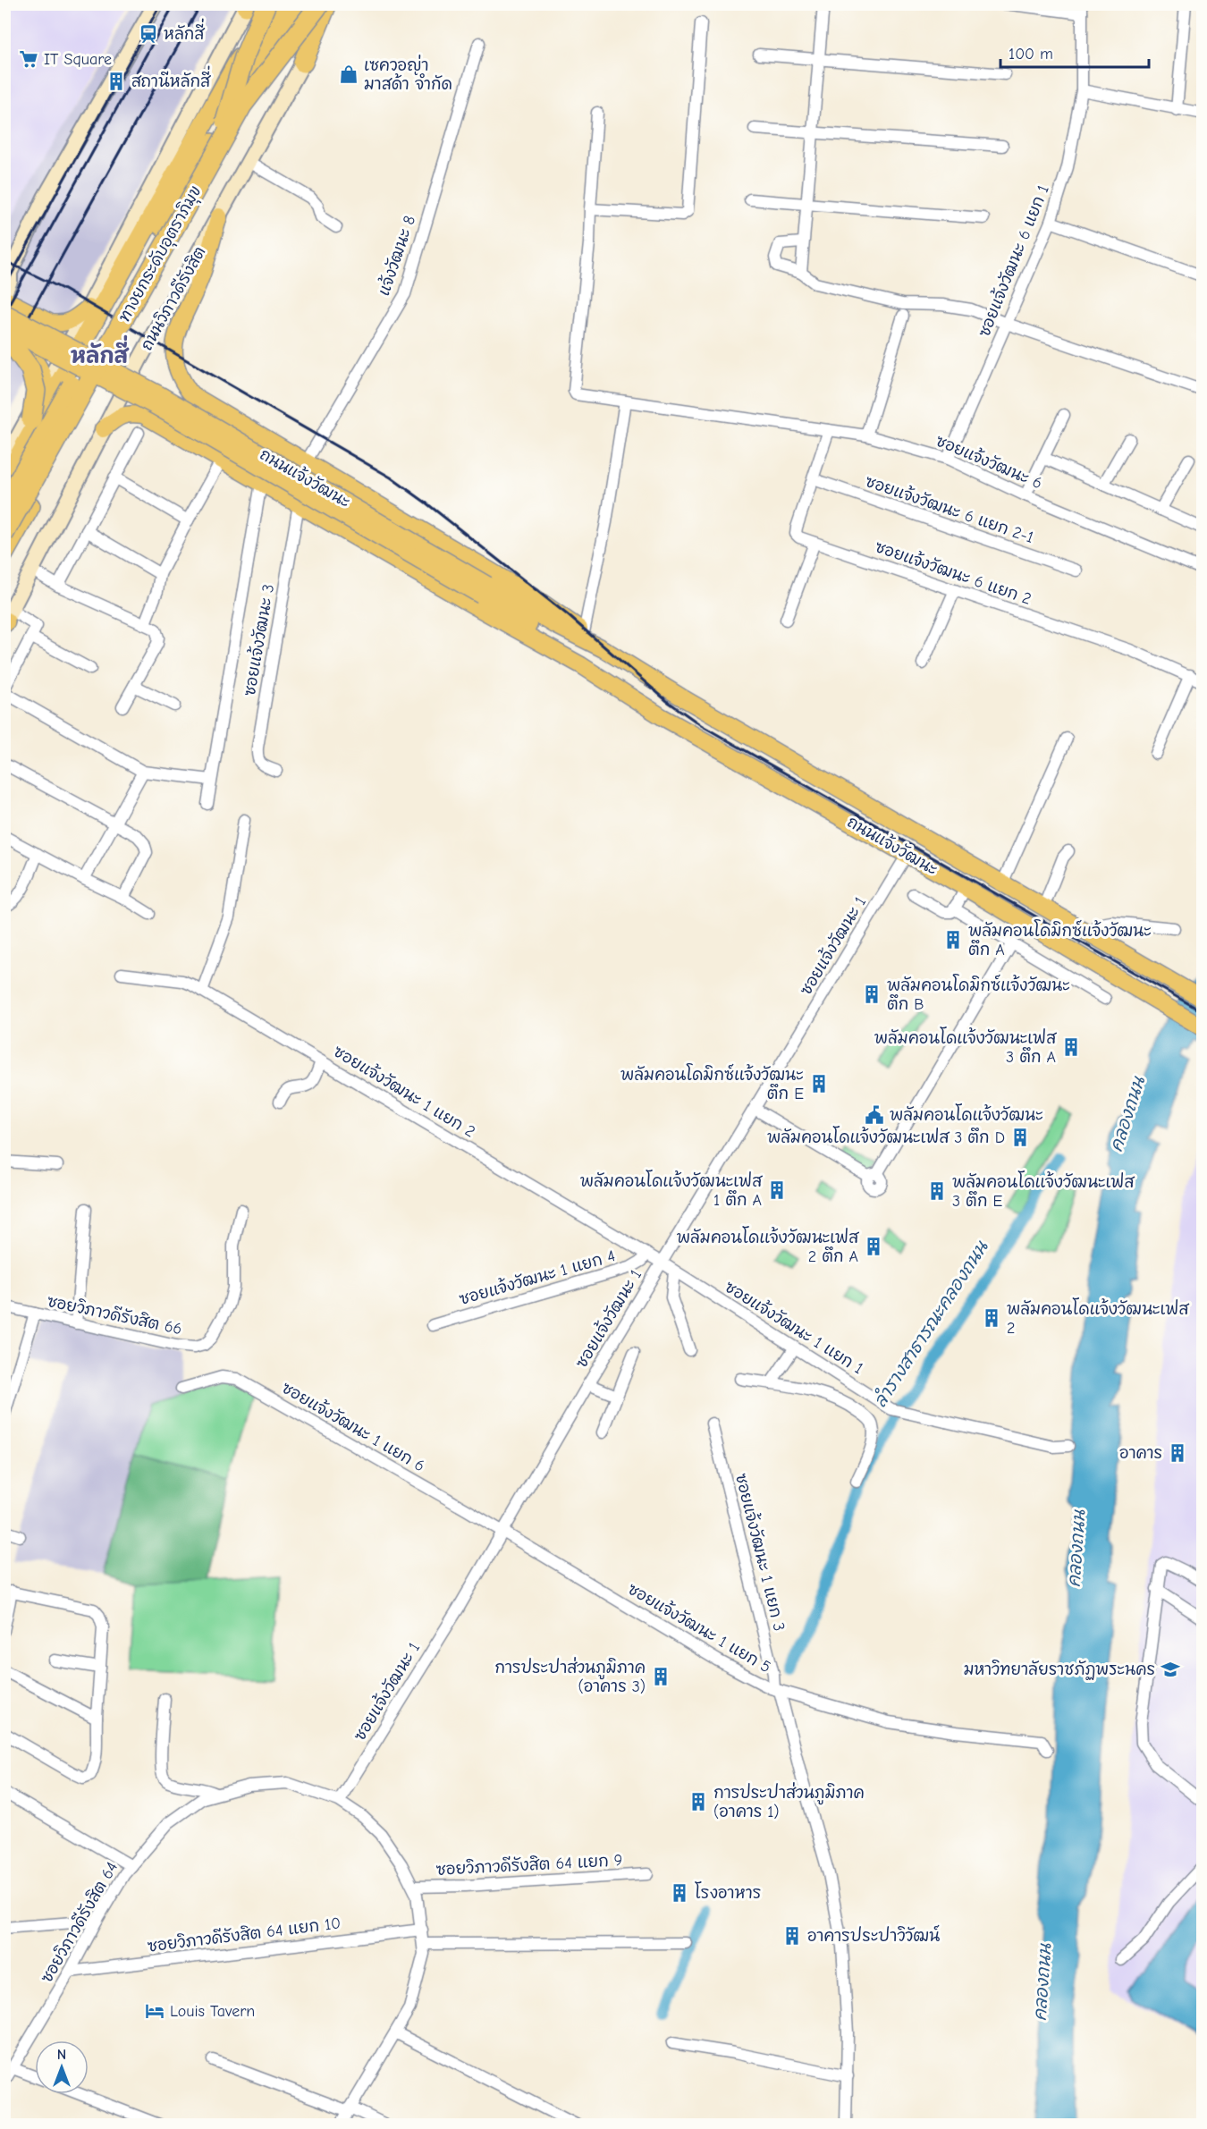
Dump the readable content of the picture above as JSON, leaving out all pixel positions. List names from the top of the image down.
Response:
{
  "streets": {
    "highway": ["ทางยกระดับอุตราภิมุข", "ถนนวิภาวดีรังสิต"],
    "main road": ["ถนนแจ้งวัฒนะ"],
    "street": [
      "แจ้งวัฒนะ 8",
      "ซอยแจ้งวัฒนะ 6 แยก 1",
      "ซอยแจ้งวัฒนะ 6",
      "ซอยแจ้งวัฒนะ 6 แยก 2-1",
      "ซอยแจ้งวัฒนะ 6 แยก 2",
      "ซอยแจ้งวัฒนะ 3",
      "ซอยแจ้งวัฒนะ 1",
      "ซอยแจ้งวัฒนะ 1 แยก 2",
      "ซอยแจ้งวัฒนะ 1 แยก 4",
      "ซอยวิภาวดีรังสิต 66",
      "ซอยแจ้งวัฒนะ 1 แยก 1",
      "ซอยแจ้งวัฒนะ 1 แยก 6",
      "ซอยแจ้งวัฒนะ 1 แยก 3",
      "ซอยแจ้งวัฒนะ 1 แยก 5",
      "ซอยวิภาวดีรังสิต 64 แยก 9",
      "ซอยวิภาวดีรังสิต 64",
      "ซอยวิภาวดีรังสิต 64 แยก 10"
    ]
  },
  "crossings": [
    ["แจ้งวัฒนะ 8", "ถนนแจ้งวัฒนะ"],
    ["ซอยแจ้งวัฒนะ 6 แยก 1", "ซอยแจ้งวัฒนะ 6"],
    ["ถนนวิภาวดีรังสิต", "ถนนแจ้งวัฒนะ"],
    ["ซอยแจ้งวัฒนะ 6", "ซอยแจ้งวัฒนะ 6 แยก 2"],
    ["ถนนแจ้งวัฒนะ", "ซอยแจ้งวัฒนะ 3"],
    ["ถนนแจ้งวัฒนะ", "ซอยแจ้งวัฒนะ 1"],
    ["ซอยแจ้งวัฒนะ 6 แยก 2-1", "ซอยแจ้งวัฒนะ 6 แยก 2"],
    ["ซอยแจ้งวัฒนะ 1", "ซอยแจ้งวัฒนะ 1 แยก 2"],
    ["ซอยแจ้งวัฒนะ 1", "ซอยแจ้งวัฒนะ 1 แยก 1"],
    ["ซอยแจ้งวัฒนะ 1", "ซอยแจ้งวัฒนะ 1 แยก 6"],
    ["ซอยแจ้งวัฒนะ 1", "ซอยแจ้งวัฒนะ 1 แยก 5"],
    ["ซอยแจ้งวัฒนะ 1", "ซอยวิภาวดีรังสิต 64"],
    ["ซอยแจ้งวัฒนะ 1 แยก 2", "ซอยแจ้งวัฒนะ 1 แยก 4"],
    ["ซอยแจ้งวัฒนะ 1 แยก 2", "ซอยแจ้งวัฒนะ 1 แยก 1"],
    ["ซอยแจ้งวัฒนะ 1 แยก 6", "ซอยแจ้งวัฒนะ 1 แยก 5"],
    ["ซอยแจ้งวัฒนะ 1 แยก 3", "ซอยแจ้งวัฒนะ 1 แยก 5"],
    ["ซอยวิภาวดีรังสิต 64 แยก 9", "ซอยวิภาวดีรังสิต 64"],
    ["ซอยวิภาวดีรังสิต 64", "ซอยวิภาวดีรังสิต 64 แยก 10"]
  ],
  "districts": ["หลักสี่"],
  "water": ["คลองถนน", "ลำรางสาธารณะคลองถนน"],
  "places": {
    "station": ["หลักสี่"],
    "supermarket": ["IT Square"],
    "shop": ["เซควอญ่า มาสด้า จำกัด"],
    "building": [
      "สถานีหลักสี่",
      "พลัมคอนโดมิกซ์แจ้งวัฒนะ ตึก A",
      "พลัมคอนโดมิกซ์แจ้งวัฒนะ ตึก B",
      "พลัมคอนโดแจ้งวัฒนะเฟส 3 ตึก A",
      "พลัมคอนโดมิกซ์แจ้งวัฒนะ ตึก E",
      "พลัมคอนโดแจ้งวัฒนะเฟส 3 ตึก D",
      "พลัมคอนโดแจ้งวัฒนะเฟส 1 ตึก A",
      "พลัมคอนโดแจ้งวัฒนะเฟส 3 ตึก E",
      "พลัมคอนโดแจ้งวัฒนะเฟส 2 ตึก A",
      "พลัมคอนโดแจ้งวัฒนะเฟส 2",
      "อาคาร",
      "การประปาส่วนภูมิภาค (อาคาร 3)",
      "การประปาส่วนภูมิภาค (อาคาร 1)",
      "โรงอาหาร",
      "อาคารประปาวิวัฒน์"
    ],
    "public building": ["พลัมคอนโดแจ้งวัฒนะ"],
    "school or university": ["มหาวิทยาลัยราชภัฏพระนคร"],
    "hotel": ["Louis Tavern"]
  },
  "scale_bar": "100 m",
  "north": "top"
}
